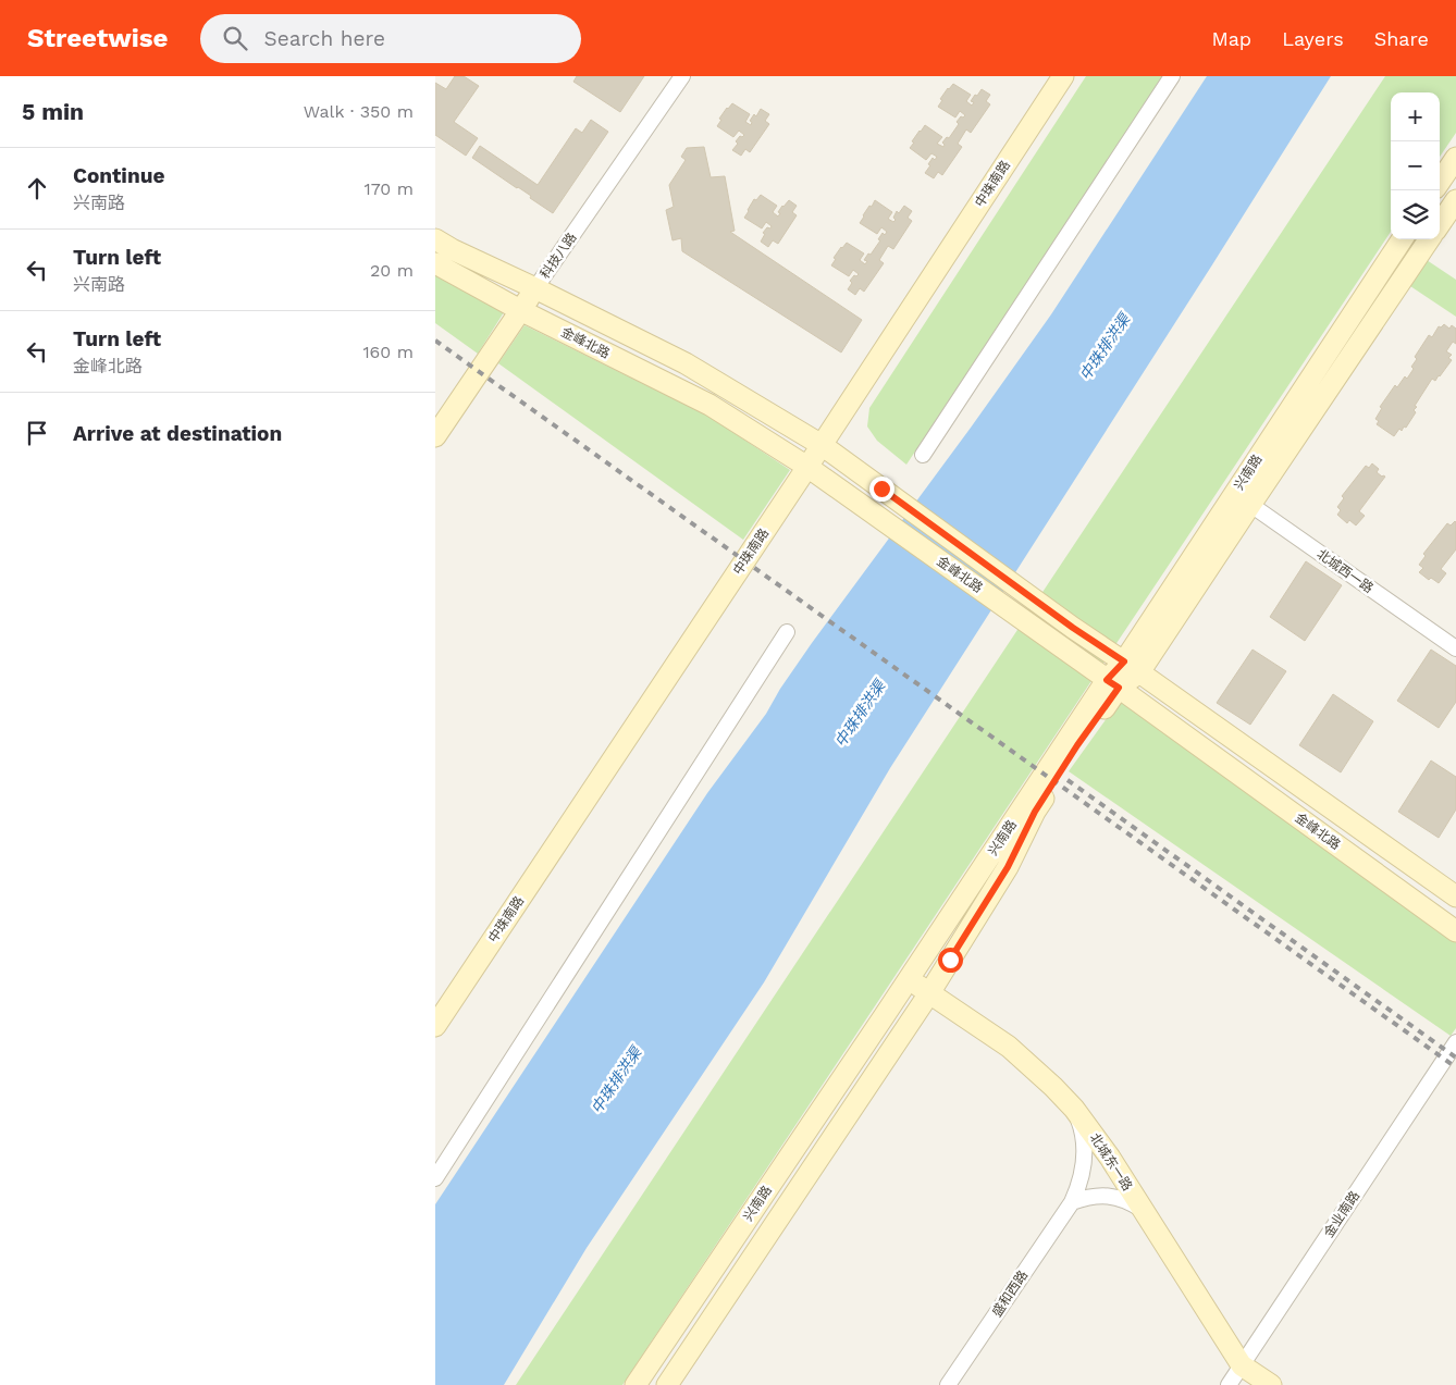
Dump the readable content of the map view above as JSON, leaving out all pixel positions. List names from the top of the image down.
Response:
{
  "streets": {
    "street": [
      "中珠南路",
      "科技八路",
      "金峰北路",
      "兴南路",
      "北城西一路",
      "北城东一路",
      "金业南路",
      "盛和西路"
    ]
  },
  "crossings": [
    ["中珠南路", "金峰北路"],
    ["科技八路", "金峰北路"],
    ["金峰北路", "兴南路"],
    ["兴南路", "北城西一路"],
    ["兴南路", "北城东一路"],
    ["北城东一路", "金业南路"],
    ["北城东一路", "盛和西路"]
  ],
  "water": ["中珠排洪渠"],
  "page": {
    "header": "Streetwise",
    "search": "Search here",
    "nav": ["Map", "Layers", "Share"],
    "heading": ["5 min", "Walk · 350 m"],
    "map_buttons": ["+", "−"],
    "list": [
      ["Continue", "兴南路", "170 m"],
      ["Turn left", "兴南路", "20 m"],
      ["Turn left", "金峰北路", "160 m"],
      "Arrive at destination"
    ]
  }
}
